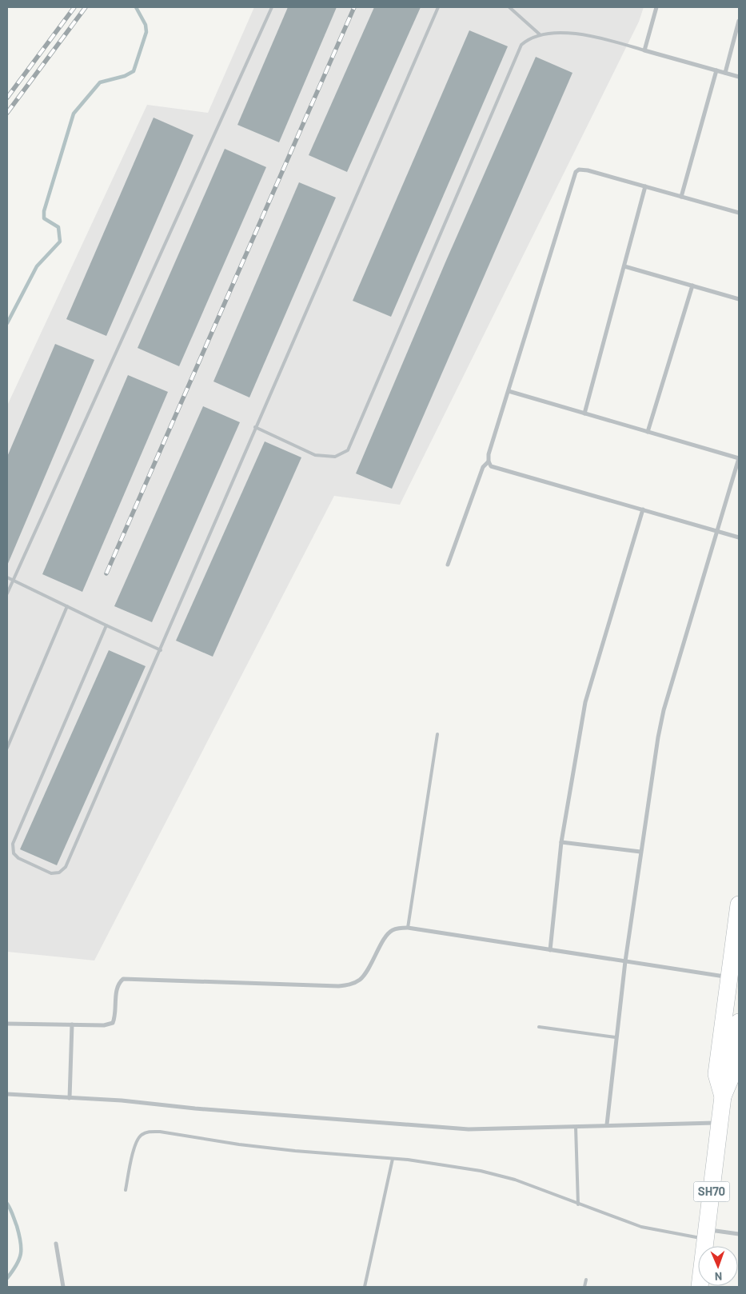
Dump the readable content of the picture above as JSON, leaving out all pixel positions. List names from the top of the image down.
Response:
{
  "streets": {
    "main road": ["SH70"]
  },
  "north": "bottom"
}
